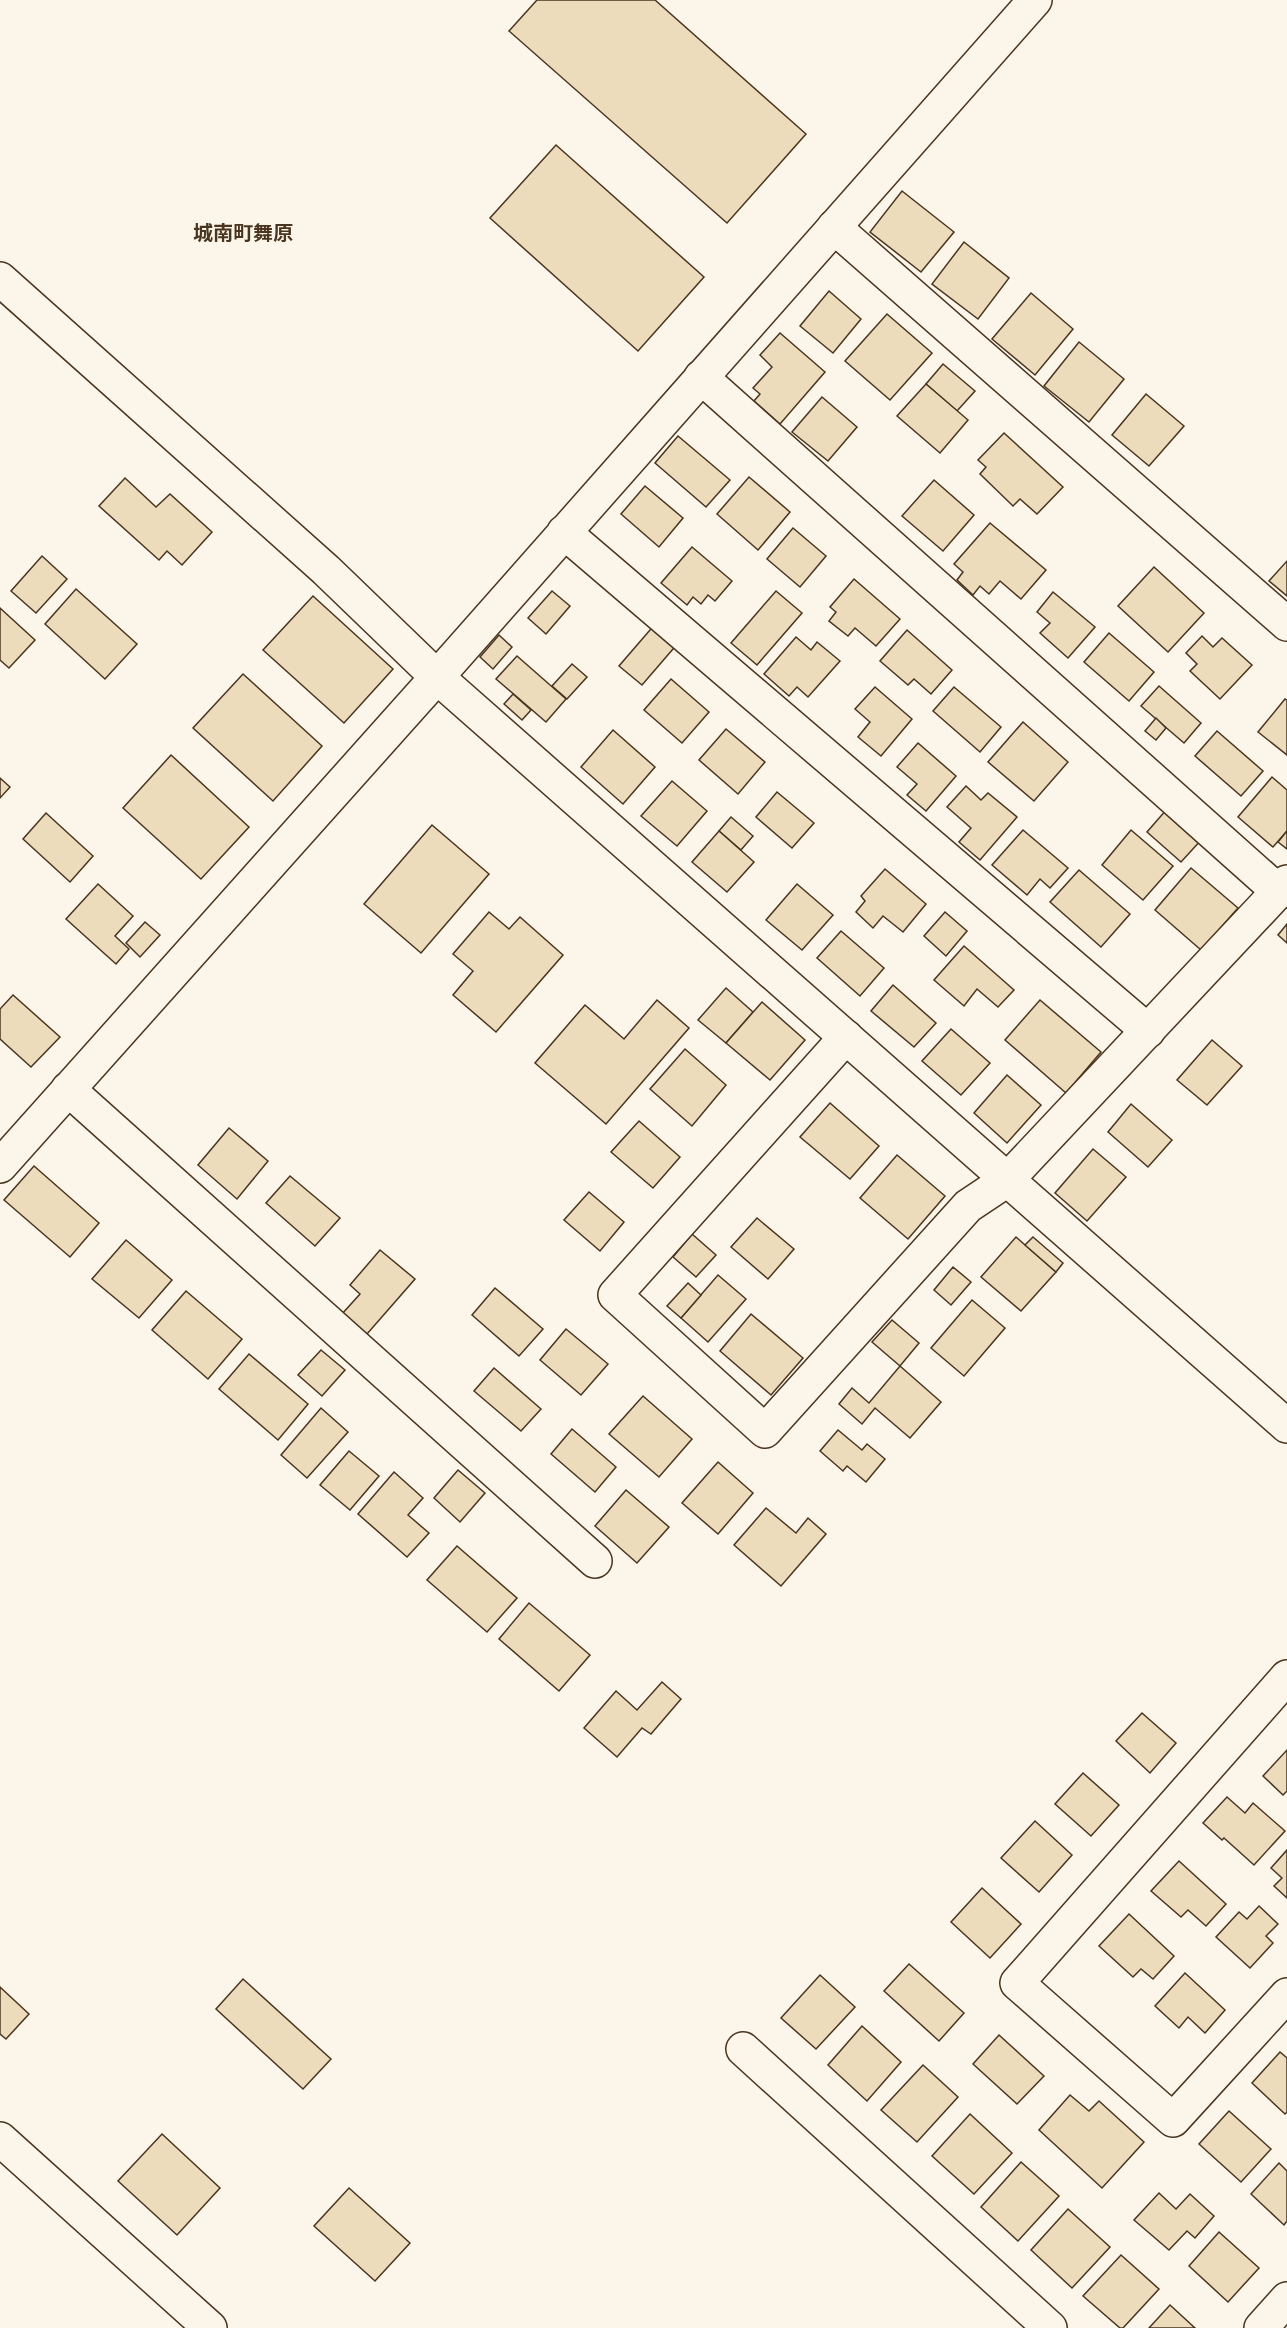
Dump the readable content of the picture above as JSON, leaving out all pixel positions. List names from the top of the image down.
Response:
{
  "districts": ["城南町舞原"]
}
